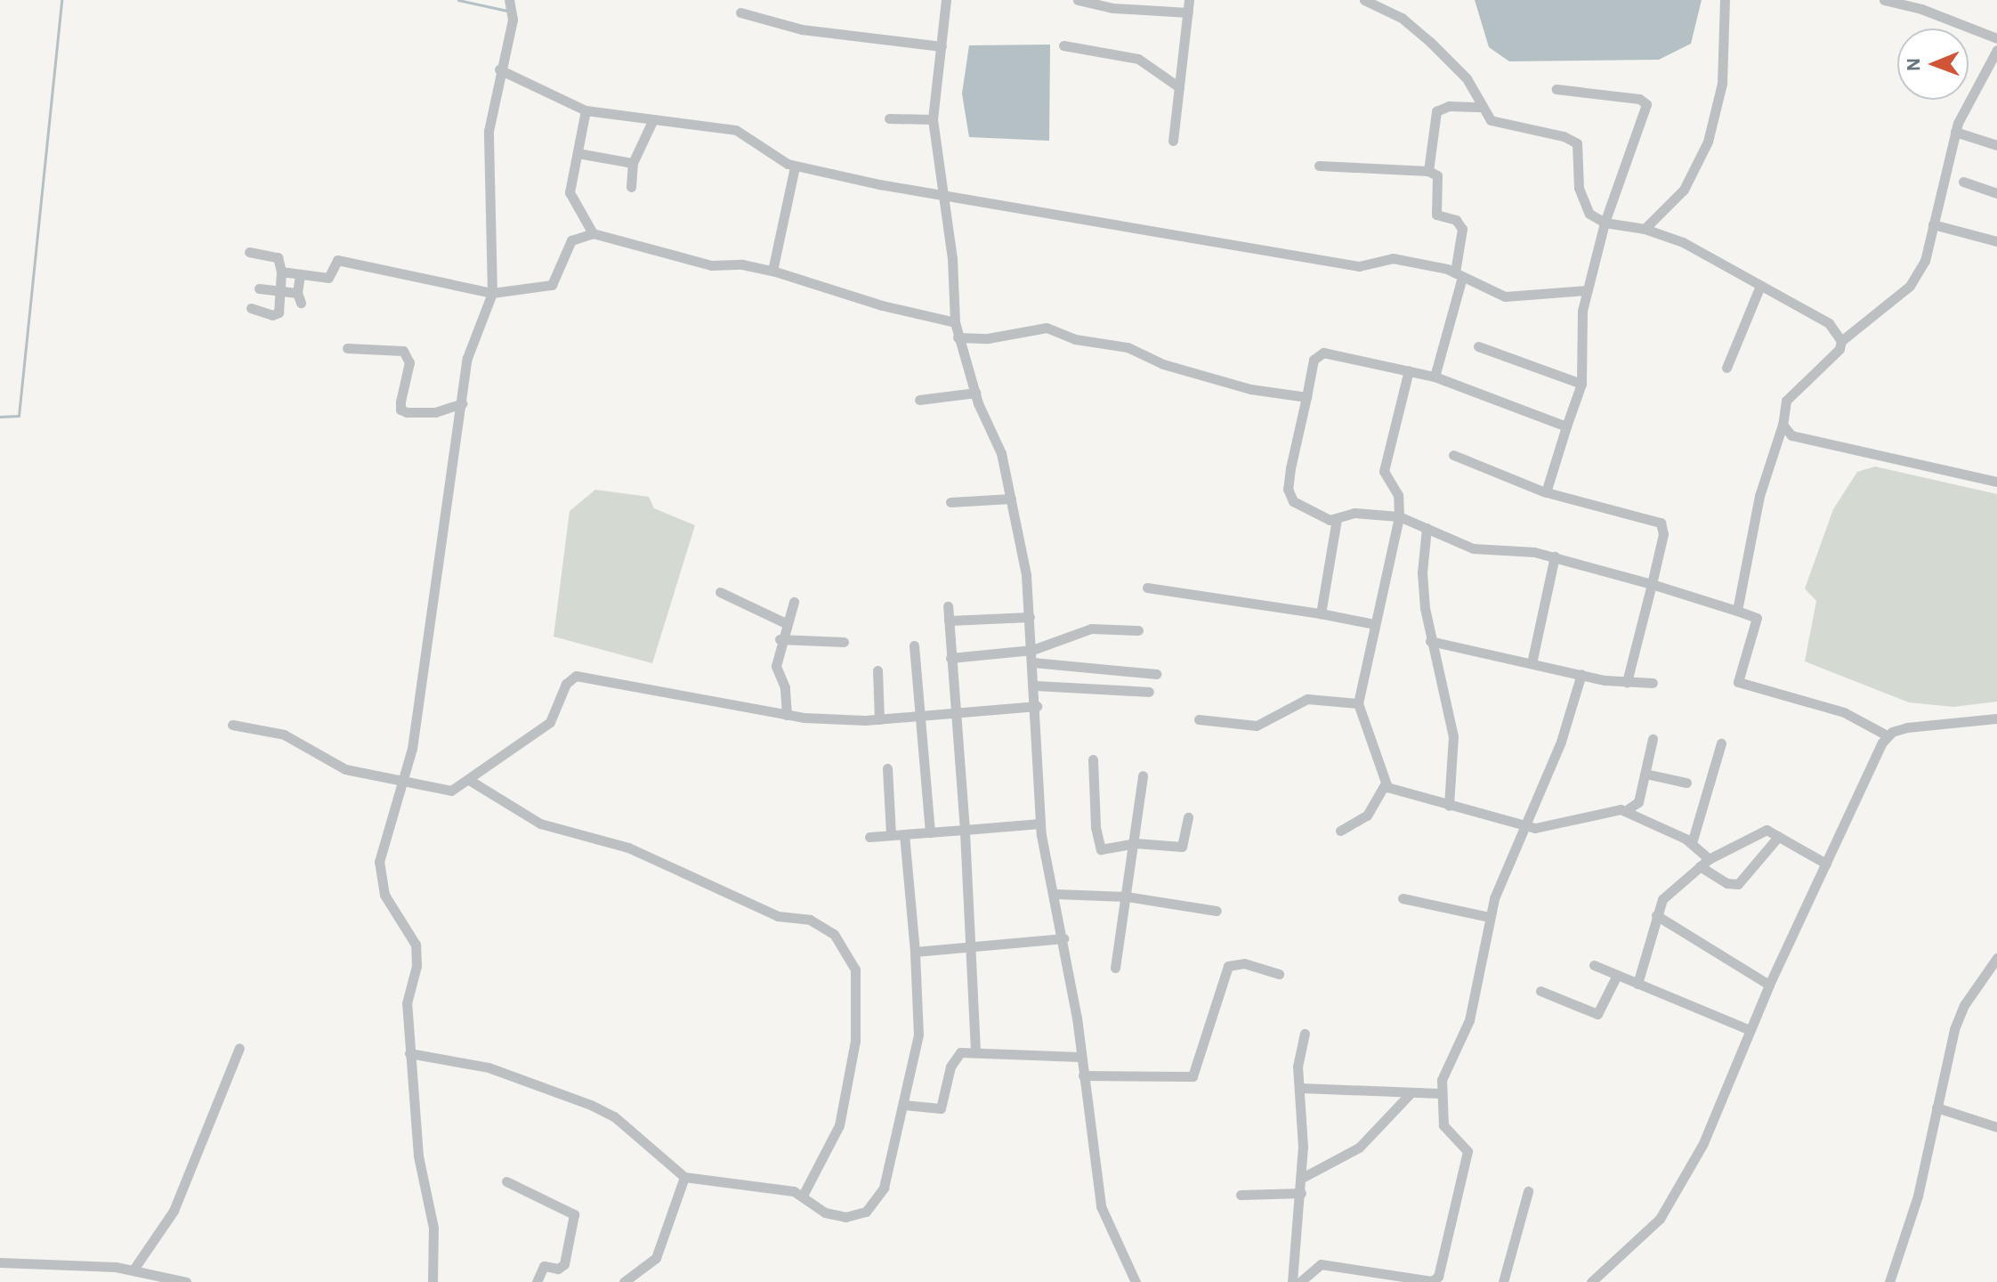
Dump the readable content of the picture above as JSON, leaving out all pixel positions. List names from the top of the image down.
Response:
{
  "north": "left"
}
